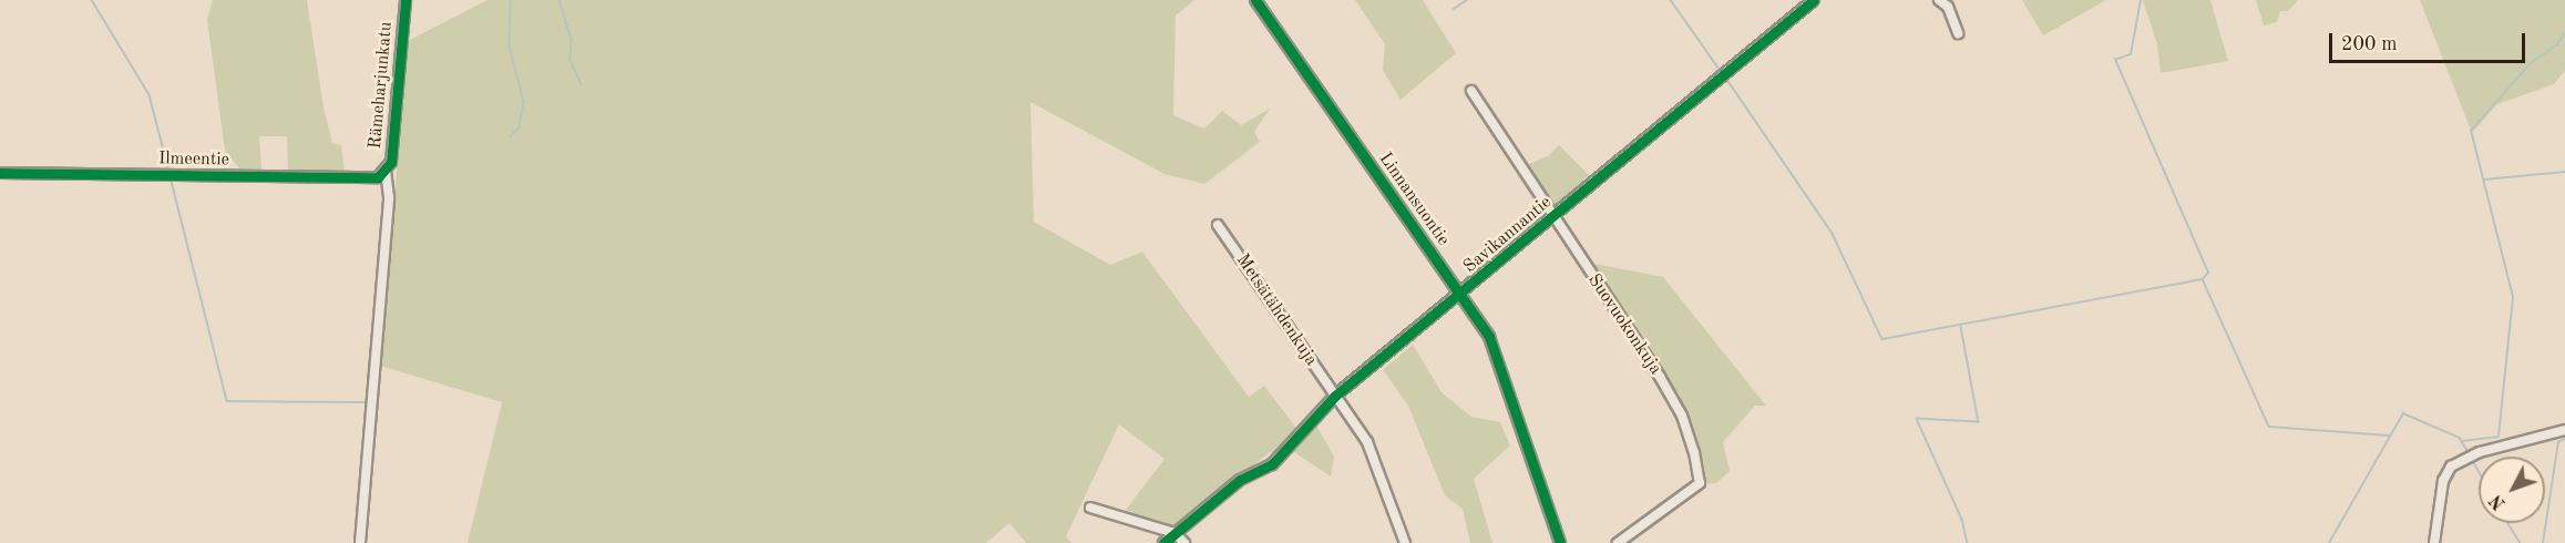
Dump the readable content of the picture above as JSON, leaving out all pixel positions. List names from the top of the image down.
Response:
{
  "streets": {
    "street": [
      "Rämeharjunkatu",
      "Ilmeentie",
      "Linnansuontie",
      "Savikannantie",
      "Metsätähdenkuja",
      "Suovuokonkuja"
    ]
  },
  "crossings": [
    ["Rämeharjunkatu", "Ilmeentie"],
    ["Linnansuontie", "Savikannantie"],
    ["Savikannantie", "Metsätähdenkuja"],
    ["Savikannantie", "Suovuokonkuja"]
  ],
  "scale_bar": "200 m",
  "north": "bottom left"
}
